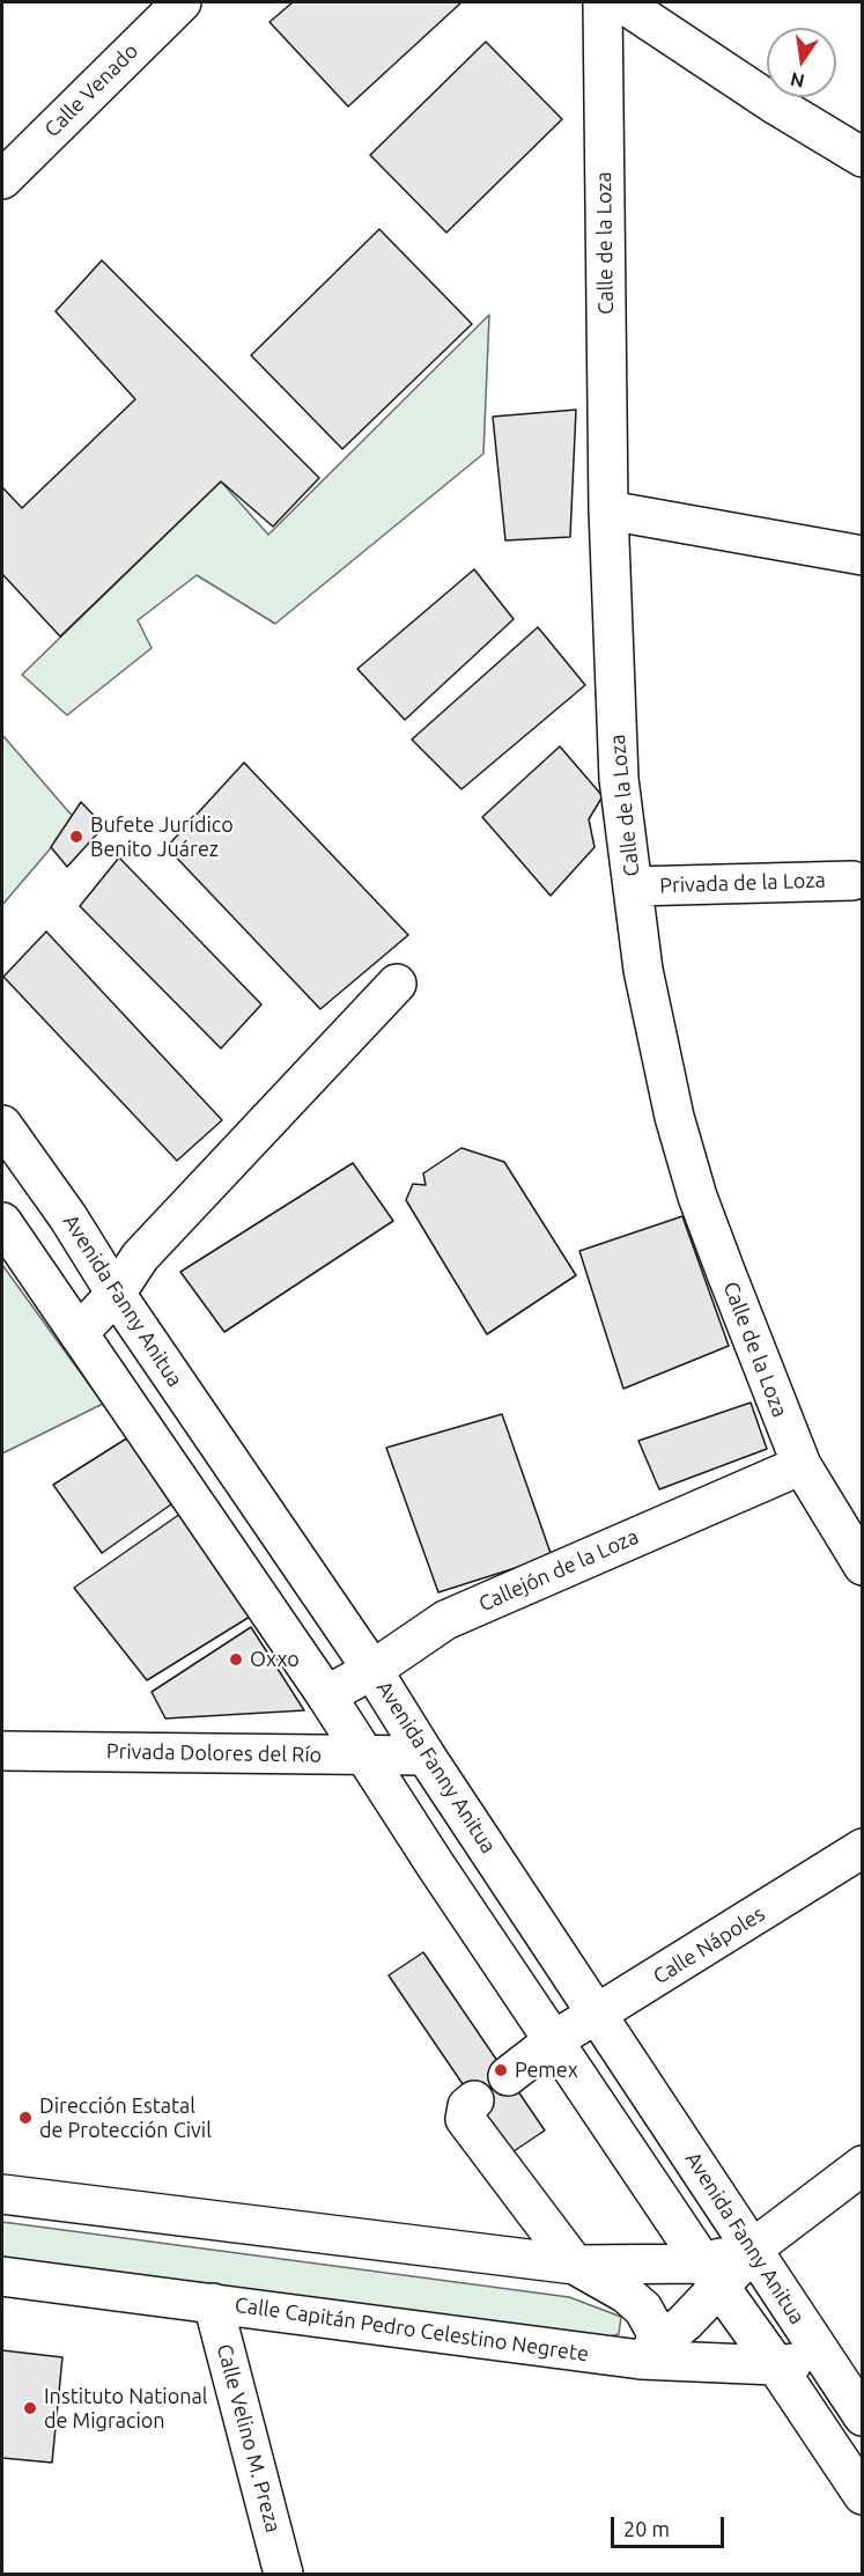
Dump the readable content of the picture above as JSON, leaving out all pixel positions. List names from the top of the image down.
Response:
{
  "streets": {
    "main road": [
      "Calle Venado",
      "Calle de la Loza",
      "Privada de la Loza",
      "Avenida Fanny Anitua",
      "Callejón de la Loza",
      "Privada Dolores del Río",
      "Calle Nápoles",
      "Calle Capitán Pedro Celestino Negrete",
      "Calle Velino M. Preza"
    ]
  },
  "crossings": [
    ["Calle de la Loza", "Privada de la Loza"],
    ["Calle de la Loza", "Callejón de la Loza"],
    ["Avenida Fanny Anitua", "Callejón de la Loza"],
    ["Avenida Fanny Anitua", "Privada Dolores del Río"],
    ["Avenida Fanny Anitua", "Calle Nápoles"],
    ["Avenida Fanny Anitua", "Calle Capitán Pedro Celestino Negrete"],
    ["Calle Capitán Pedro Celestino Negrete", "Calle Velino M. Preza"]
  ],
  "places": [
    "Bufete Jurídico Benito Juárez",
    "Oxxo",
    "Pemex",
    "Dirección Estatal de Protección Civil",
    "Instituto National de Migracion"
  ],
  "scale_bar": "20 m",
  "north": "bottom"
}
